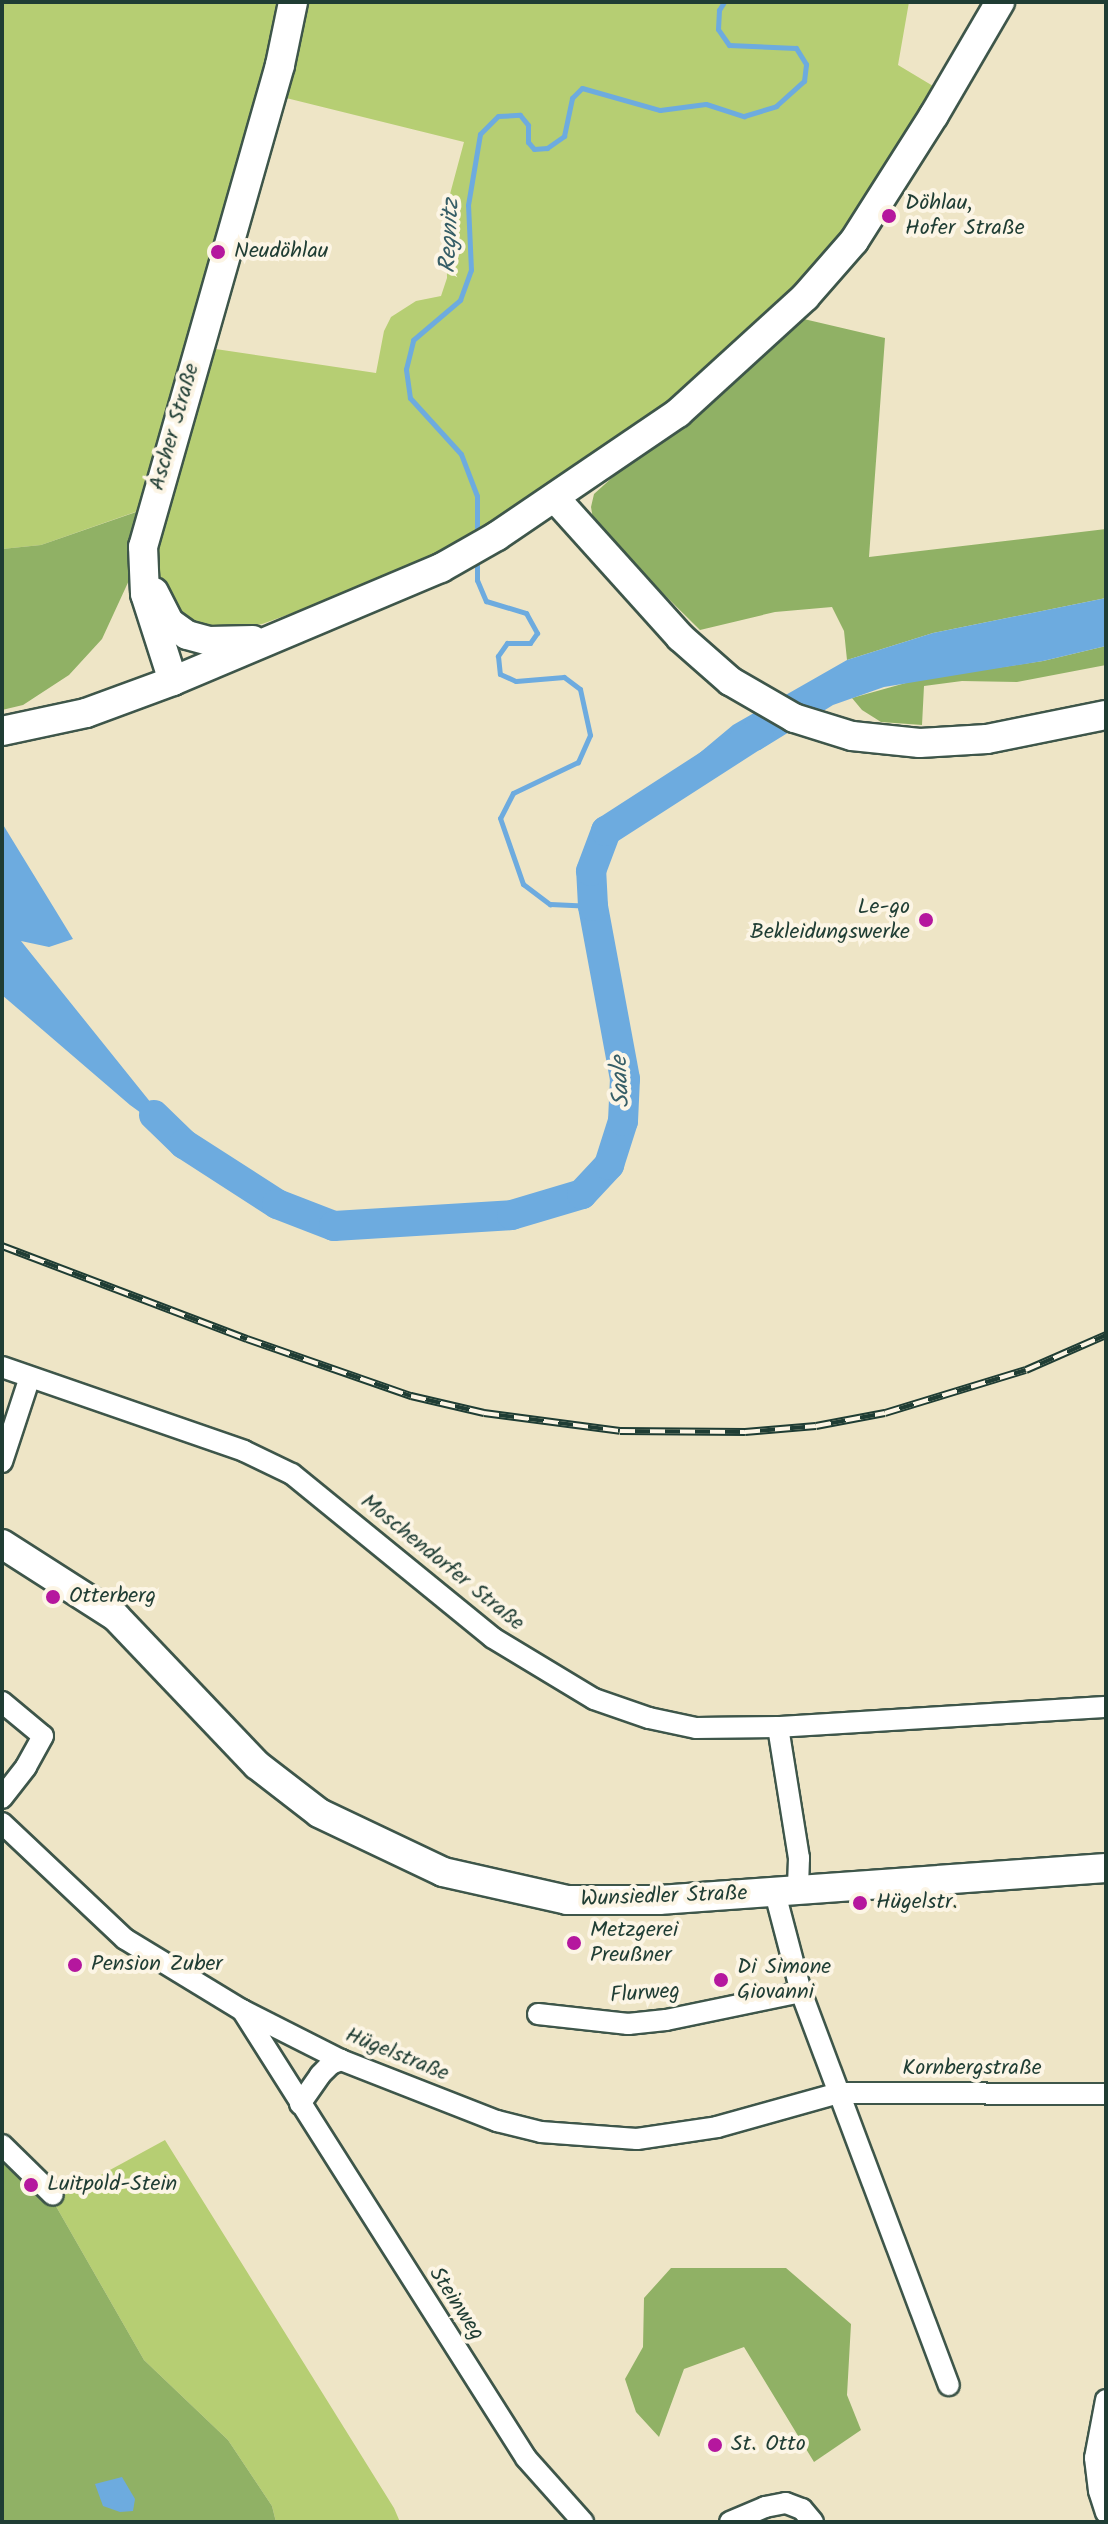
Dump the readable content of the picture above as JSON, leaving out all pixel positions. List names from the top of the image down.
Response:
{
  "streets": {
    "street": [
      "Ascher Straße",
      "Moschendorfer Straße",
      "Wunsiedler Straße",
      "Flurweg",
      "Hügelstraße",
      "Kornbergstraße",
      "Steinweg"
    ]
  },
  "crossings": [
    ["Hügelstraße", "Kornbergstraße"],
    ["Hügelstraße", "Steinweg"]
  ],
  "water": ["Regnitz", "Saale"],
  "places": [
    "Döhlau, Hofer Straße",
    "Neudöhlau",
    "Le-go Bekleidungswerke",
    "Otterberg",
    "Hügelstr.",
    "Metzgerei Preußner",
    "Pension Zuber",
    "Di Simone Giovanni",
    "Luitpold-Stein",
    "St. Otto"
  ]
}
